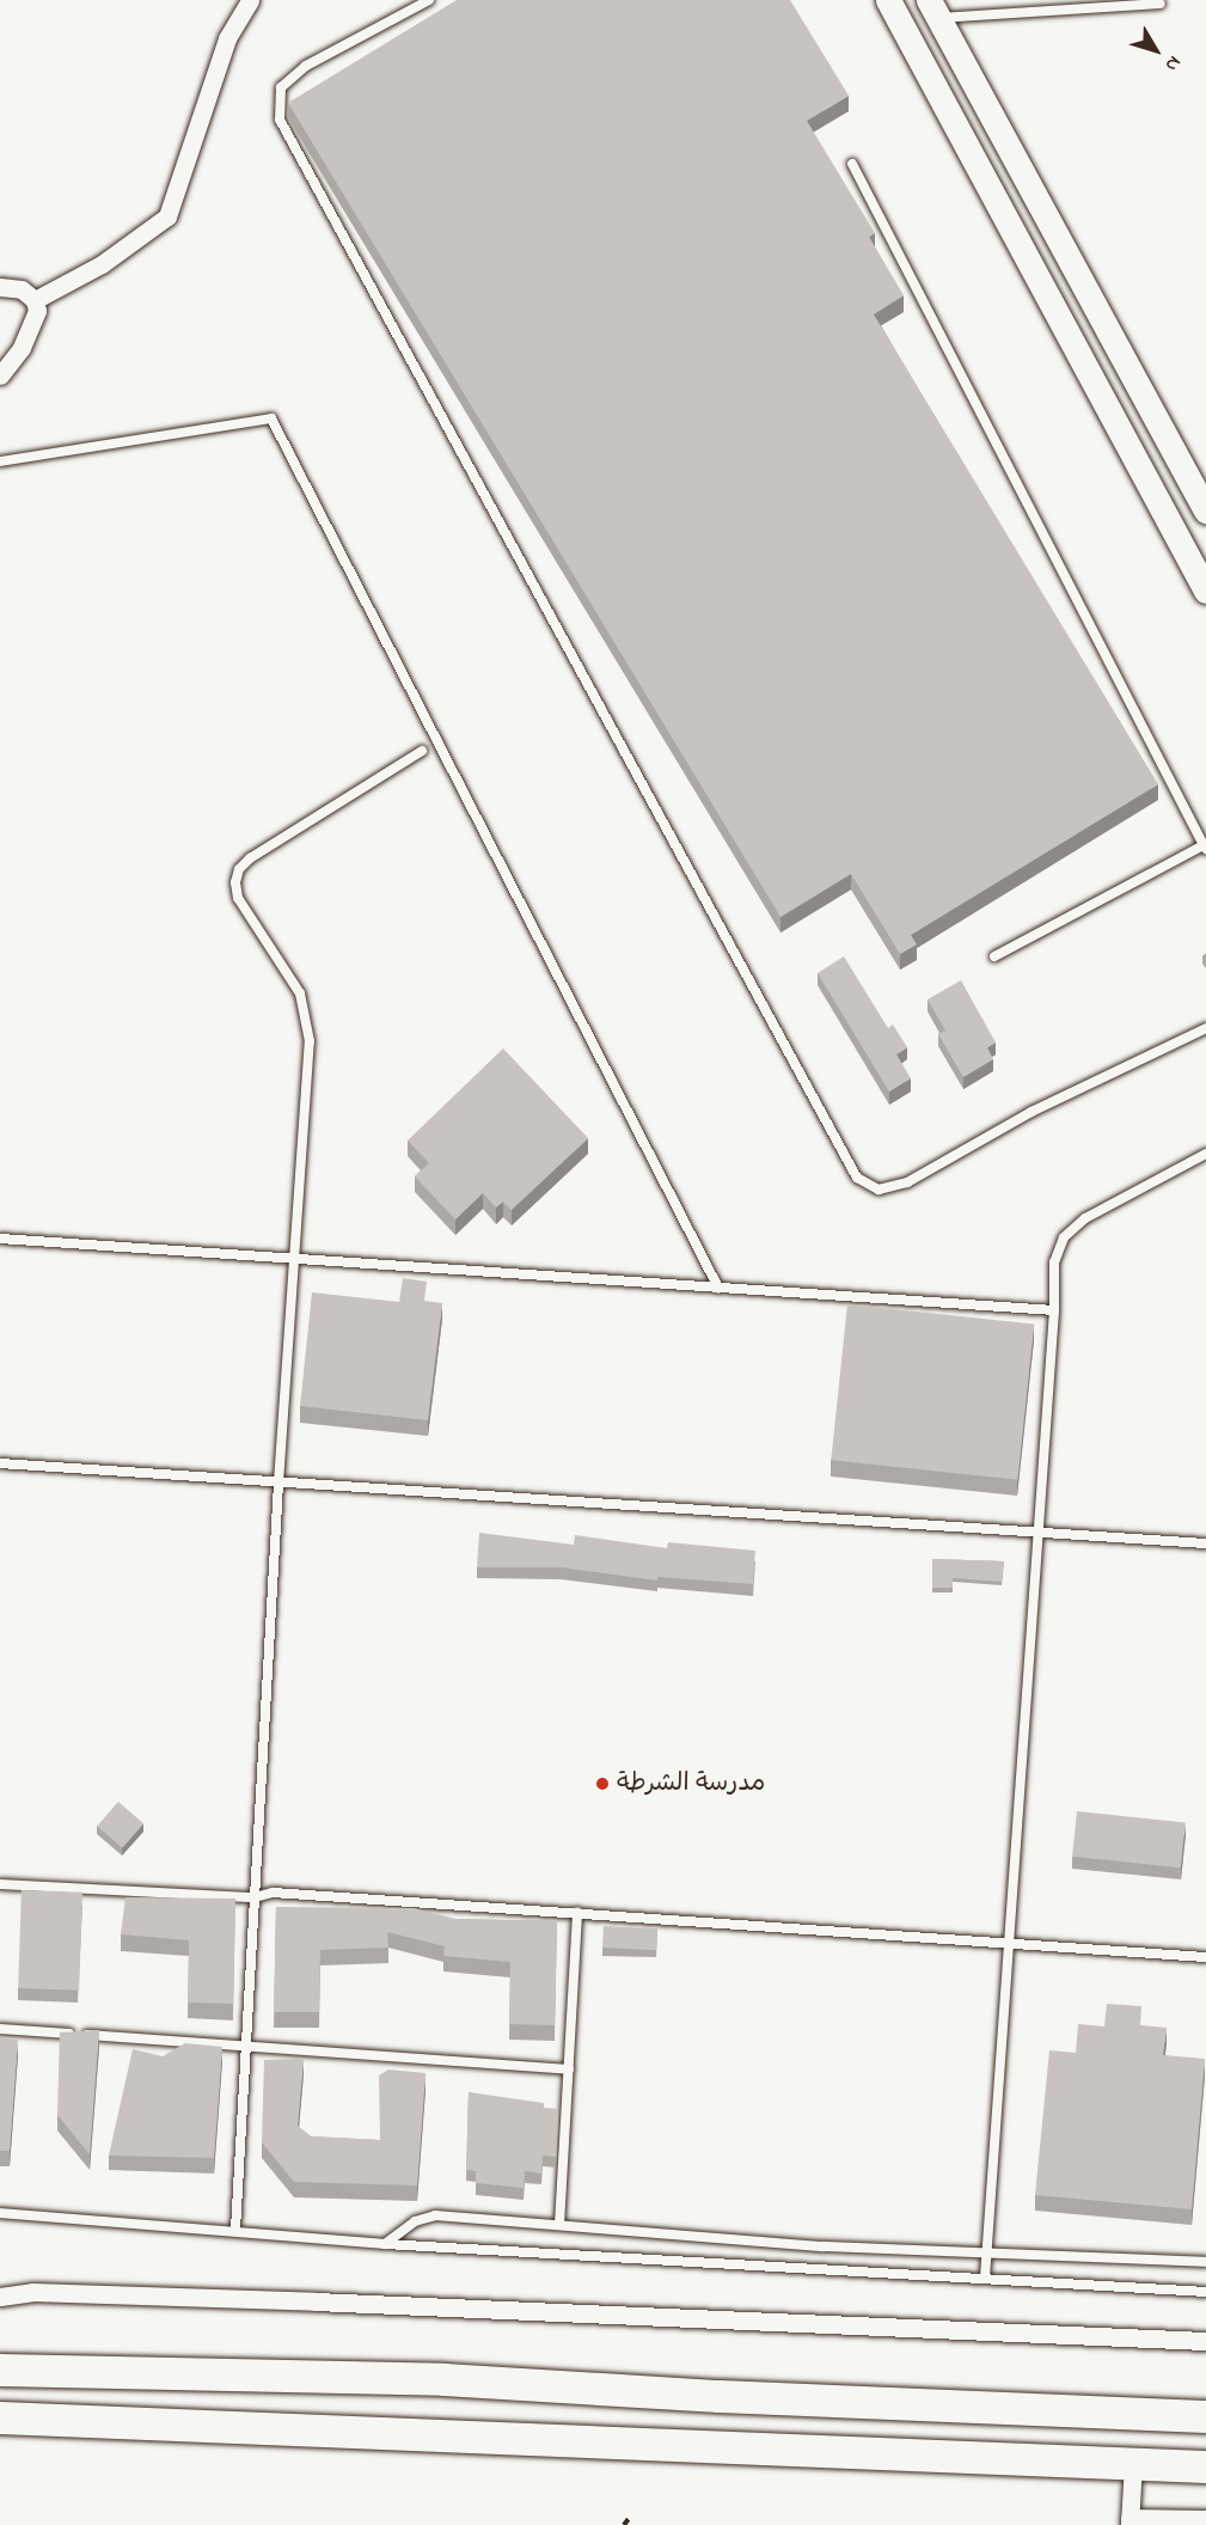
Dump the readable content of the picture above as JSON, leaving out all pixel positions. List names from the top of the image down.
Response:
{
  "places": ["مدرسة الشرطة"],
  "north": "bottom right"
}
